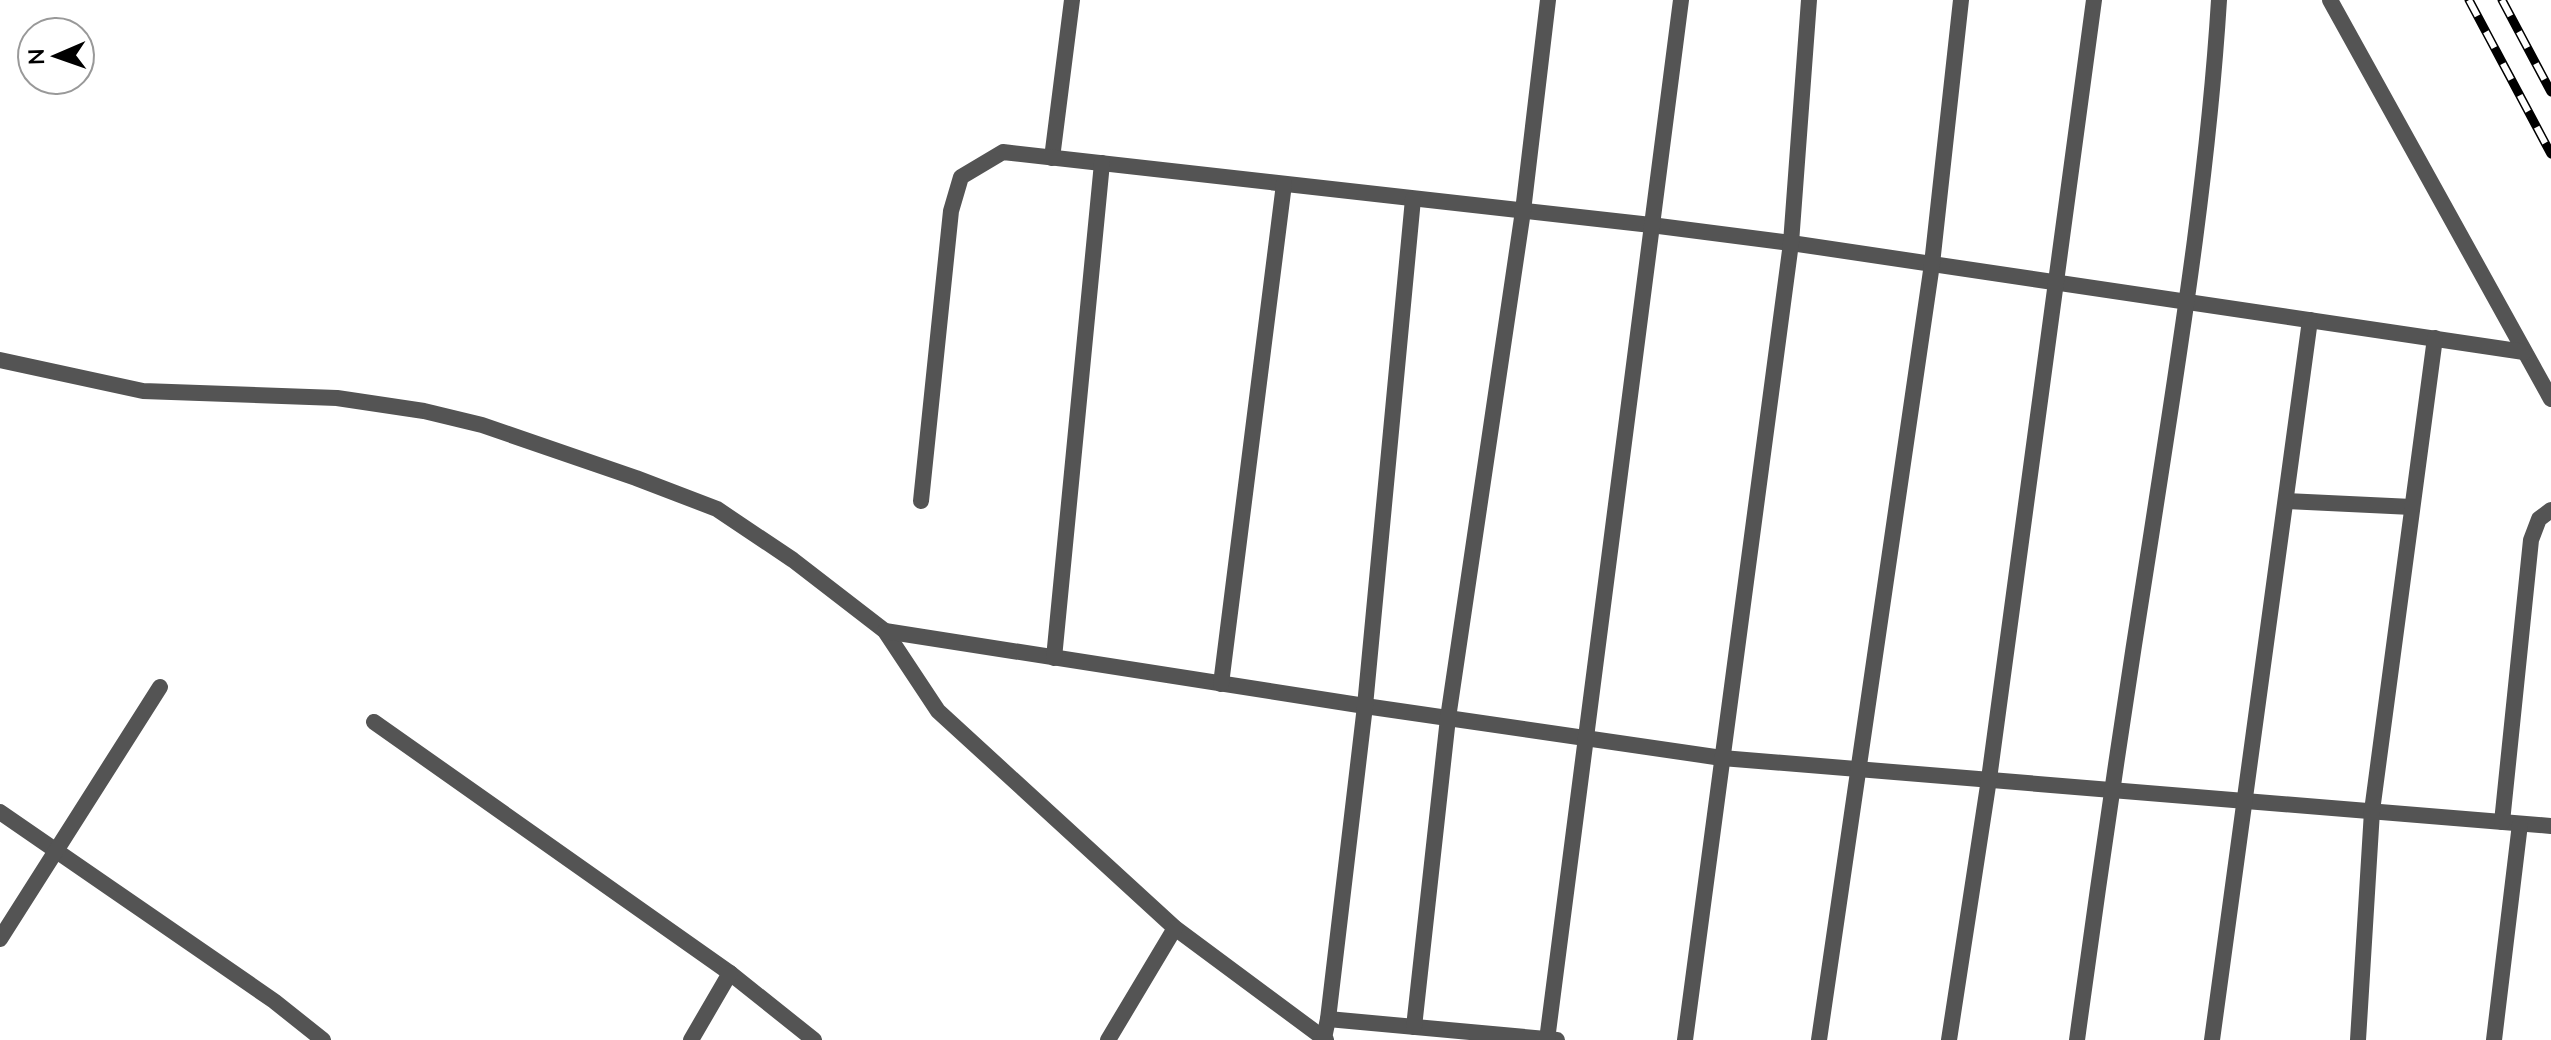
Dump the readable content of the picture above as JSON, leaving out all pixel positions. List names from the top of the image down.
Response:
{
  "north": "left"
}
